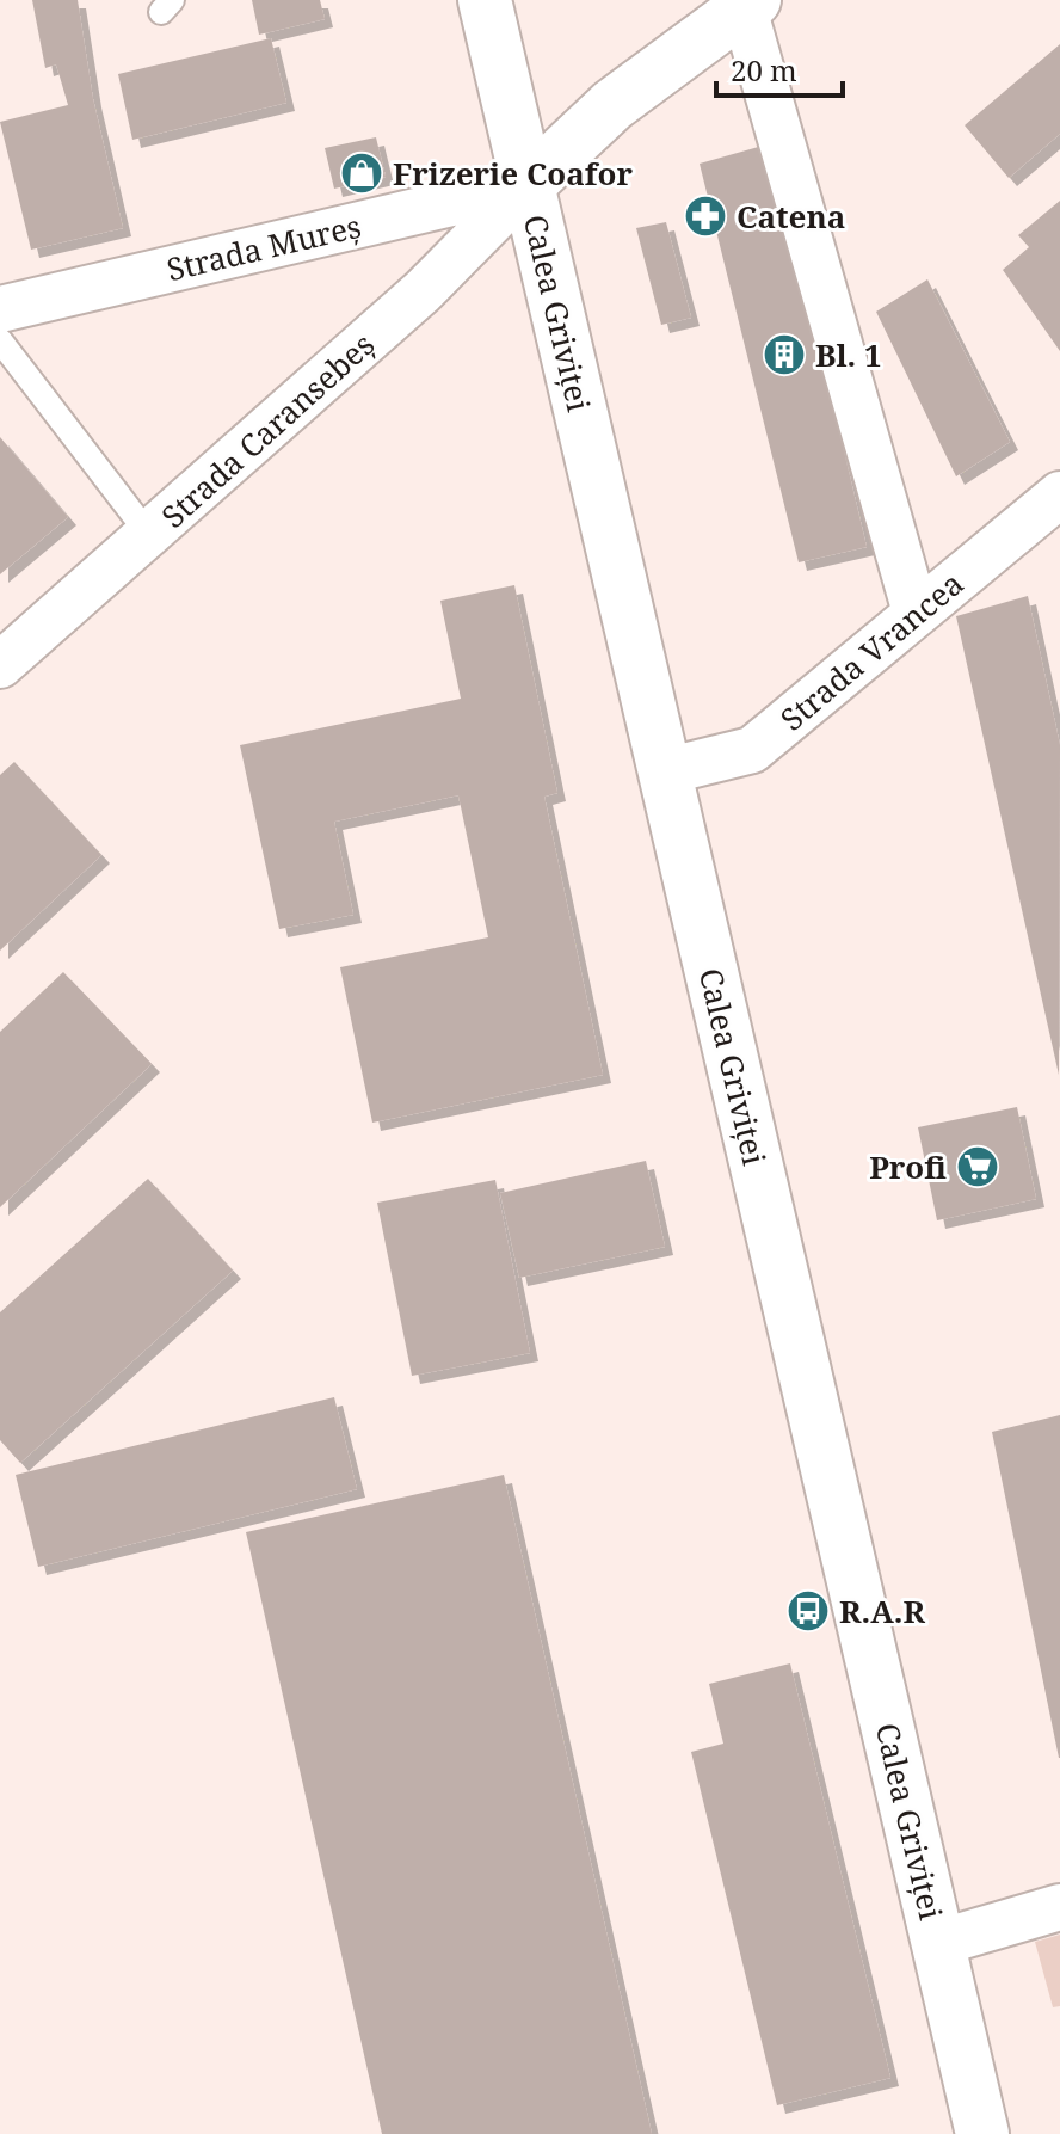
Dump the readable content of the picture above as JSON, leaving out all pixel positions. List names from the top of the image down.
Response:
{
  "streets": {
    "main road": ["Calea Griviței"],
    "street": ["Strada Mureș", "Strada Caransebeș", "Strada Vrancea"]
  },
  "crossings": [
    ["Strada Mureș", "Calea Griviței"],
    ["Strada Mureș", "Strada Caransebeș"],
    ["Calea Griviței", "Strada Caransebeș"],
    ["Calea Griviței", "Strada Vrancea"]
  ],
  "places": {
    "shop": ["Frizerie Coafor"],
    "pharmacy": ["Catena"],
    "building": ["Bl. 1"],
    "supermarket": ["Profi"],
    "bus stop": ["R.A.R"]
  },
  "scale_bar": "20 m"
}
